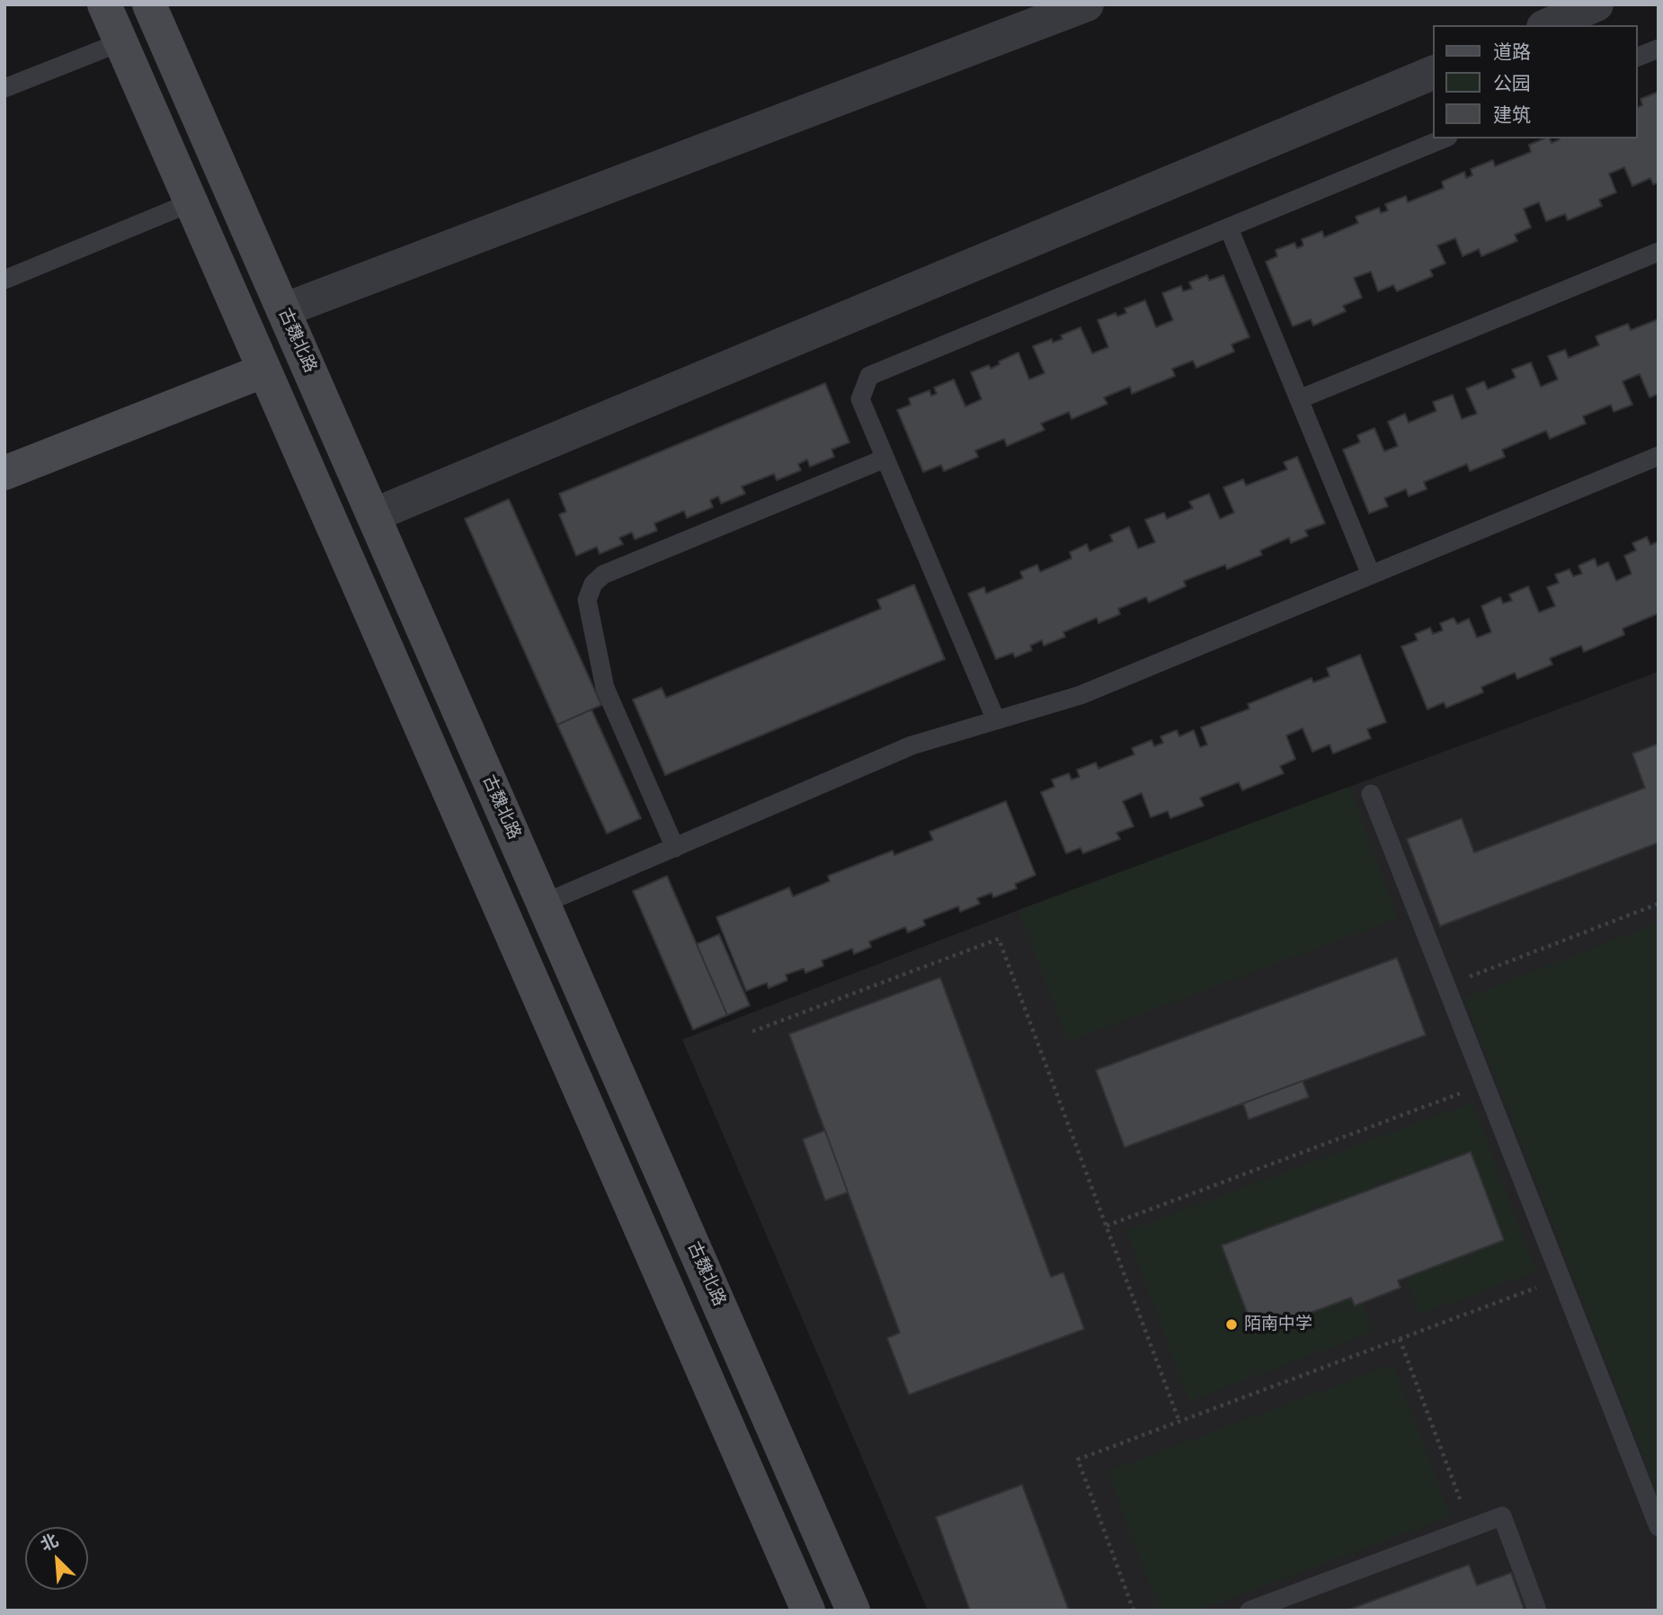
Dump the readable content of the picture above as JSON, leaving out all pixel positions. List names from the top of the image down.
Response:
{
  "streets": {
    "main road": ["古魏北路"]
  },
  "places": ["陌南中学"],
  "legend": ["道路", "公园", "建筑"],
  "north": "top left"
}
